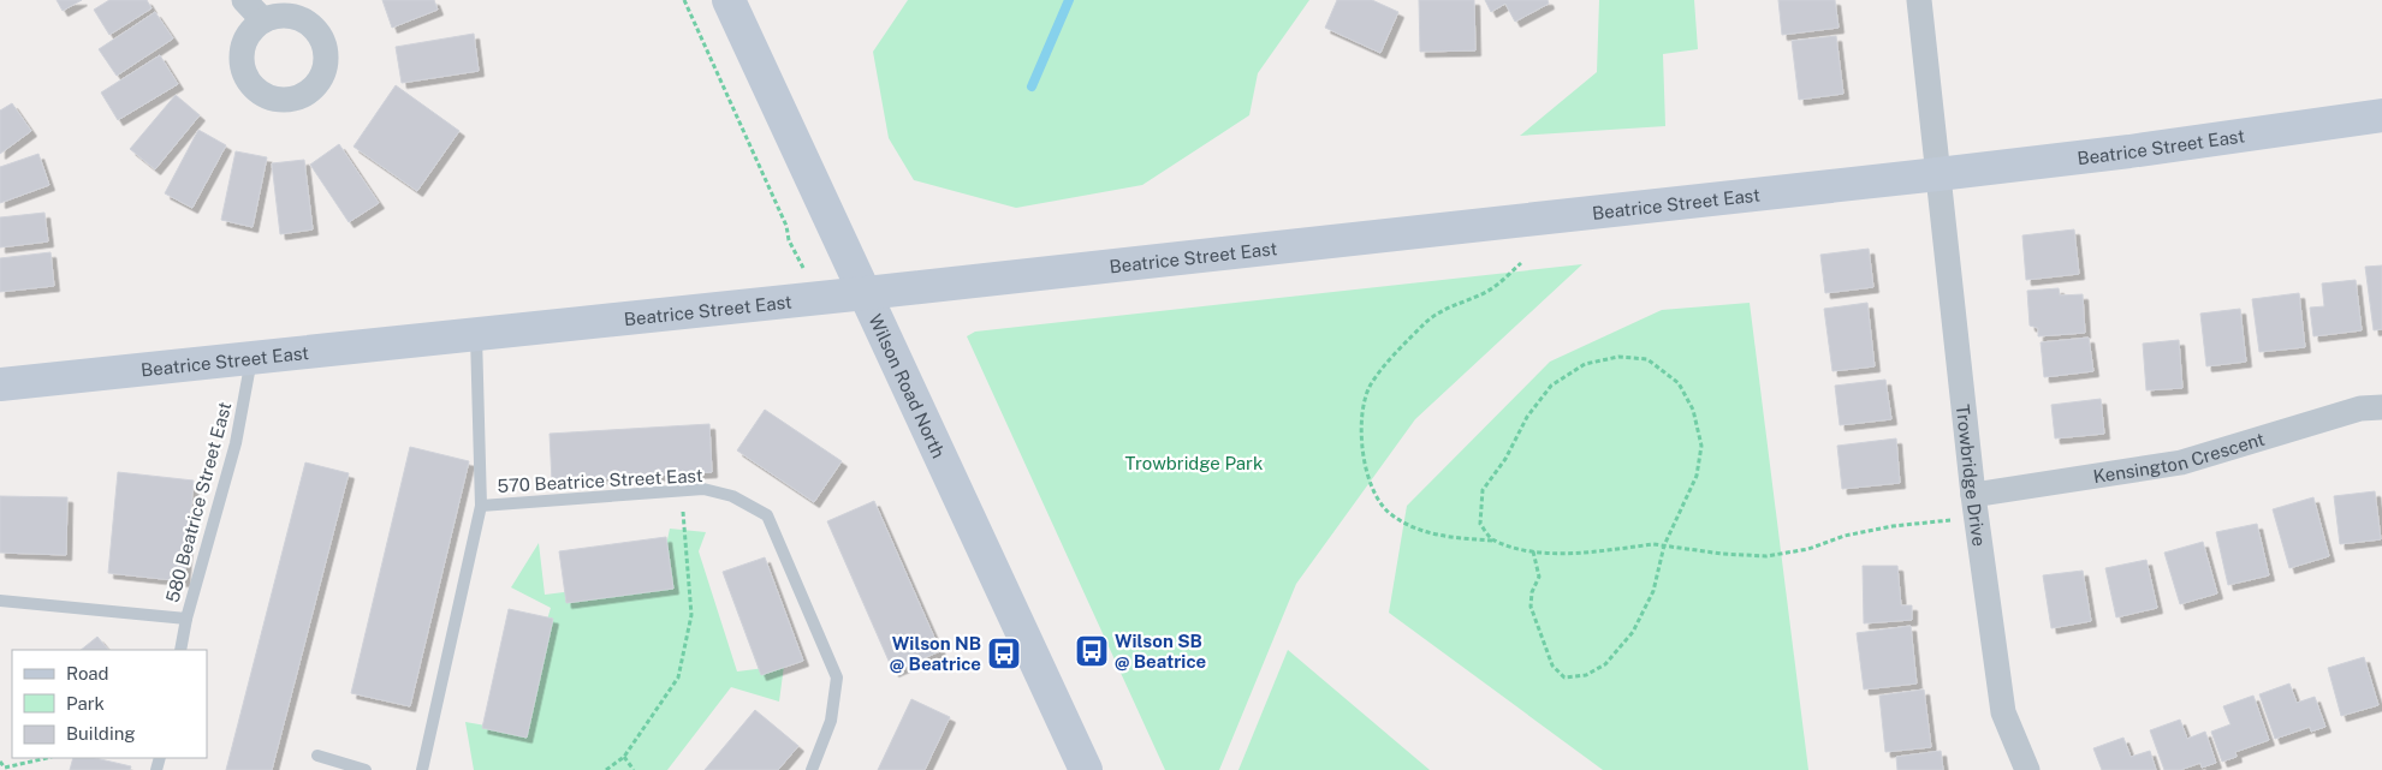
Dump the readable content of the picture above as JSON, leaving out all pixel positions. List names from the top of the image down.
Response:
{
  "streets": {
    "street": [
      "Beatrice Street East",
      "Wilson Road North",
      "Kensington Crescent",
      "Trowbridge Drive"
    ],
    "lane": ["570 Beatrice Street East", "580 Beatrice Street East"]
  },
  "crossings": [
    ["Beatrice Street East", "Wilson Road North"],
    ["Beatrice Street East", "Trowbridge Drive"],
    ["Beatrice Street East", "570 Beatrice Street East"],
    ["Beatrice Street East", "580 Beatrice Street East"],
    ["Kensington Crescent", "Trowbridge Drive"]
  ],
  "parks": ["Trowbridge Park"],
  "places": {
    "bus stop": ["Wilson SB @ Beatrice", "Wilson NB @ Beatrice"]
  },
  "legend": ["Road", "Park", "Building"]
}
